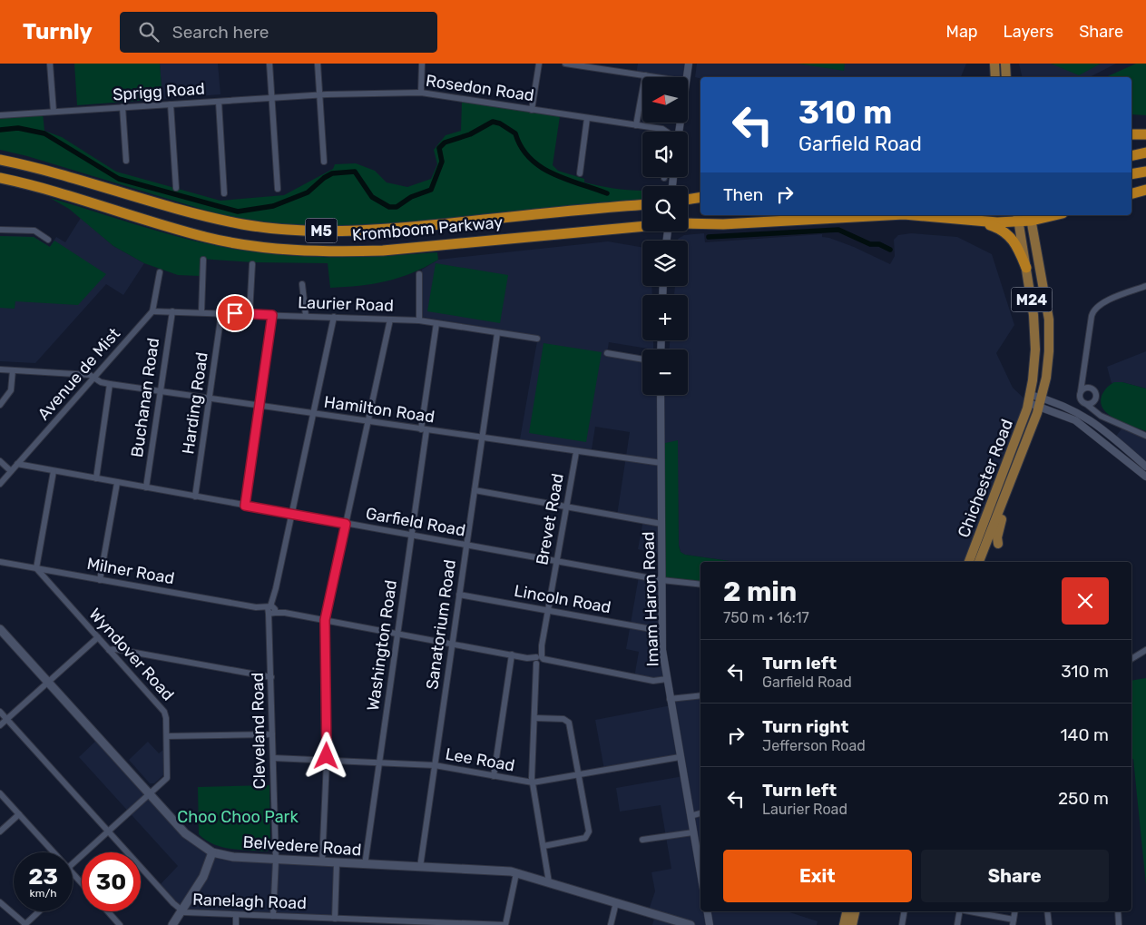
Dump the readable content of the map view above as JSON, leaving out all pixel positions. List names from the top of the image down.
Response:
{
  "streets": {
    "highway": ["Kromboom Parkway", "M5"],
    "main road": ["M24", "Chichester Road", "Belvedere Road"],
    "street": [
      "Rosedon Road",
      "Sprigg Road",
      "Laurier Road",
      "Avenue de Mist",
      "Buchanan Road",
      "Harding Road",
      "Hamilton Road",
      "Brevet Road",
      "Garfield Road",
      "Milner Road",
      "Lincoln Road",
      "Imam Haron Road",
      "Sanatorium Road",
      "Washington Road",
      "Wyndover Road",
      "Cleveland Road",
      "Lee Road",
      "Ranelagh Road"
    ]
  },
  "crossings": [
    ["Rosedon Road", "Sprigg Road"],
    ["M24", "Chichester Road"],
    ["Laurier Road", "Avenue de Mist"],
    ["Laurier Road", "Buchanan Road"],
    ["Laurier Road", "Harding Road"],
    ["Laurier Road", "Sanatorium Road"],
    ["Laurier Road", "Washington Road"],
    ["Laurier Road", "Cleveland Road"],
    ["Avenue de Mist", "Hamilton Road"],
    ["Avenue de Mist", "Garfield Road"],
    ["Buchanan Road", "Hamilton Road"],
    ["Buchanan Road", "Garfield Road"],
    ["Harding Road", "Hamilton Road"],
    ["Harding Road", "Garfield Road"],
    ["Hamilton Road", "Brevet Road"],
    ["Hamilton Road", "Imam Haron Road"],
    ["Hamilton Road", "Sanatorium Road"],
    ["Hamilton Road", "Washington Road"],
    ["Hamilton Road", "Cleveland Road"],
    ["Brevet Road", "Garfield Road"],
    ["Brevet Road", "Milner Road"],
    ["Brevet Road", "Lincoln Road"],
    ["Brevet Road", "Lee Road"],
    ["Brevet Road", "Belvedere Road"],
    ["Garfield Road", "Imam Haron Road"],
    ["Garfield Road", "Sanatorium Road"],
    ["Garfield Road", "Washington Road"],
    ["Garfield Road", "Cleveland Road"],
    ["Milner Road", "Imam Haron Road"],
    ["Milner Road", "Sanatorium Road"],
    ["Milner Road", "Washington Road"],
    ["Milner Road", "Wyndover Road"],
    ["Milner Road", "Cleveland Road"],
    ["Lincoln Road", "Imam Haron Road"],
    ["Lincoln Road", "Sanatorium Road"],
    ["Imam Haron Road", "Lee Road"],
    ["Sanatorium Road", "Lee Road"],
    ["Sanatorium Road", "Belvedere Road"],
    ["Washington Road", "Lee Road"],
    ["Washington Road", "Belvedere Road"],
    ["Wyndover Road", "Belvedere Road"],
    ["Wyndover Road", "Ranelagh Road"],
    ["Cleveland Road", "Lee Road"],
    ["Cleveland Road", "Belvedere Road"],
    ["Cleveland Road", "Ranelagh Road"]
  ],
  "parks": ["Choo Choo Park"],
  "north": "left",
  "page": {
    "header": "Turnly",
    "search": "Search here",
    "nav": ["Map", "Layers", "Share"],
    "map_buttons": ["+", "−"],
    "turn": ["310 m", "Garfield Road"],
    "then": "Then",
    "heading": ["2 min", "750 m · 16:17"],
    "list": [
      {
        "name": "Turn left",
        "note": "Garfield Road",
        "value": "310 m"
      },
      {
        "name": "Turn right",
        "note": "Jefferson Road",
        "value": "140 m"
      },
      {
        "name": "Turn left",
        "note": "Laurier Road",
        "value": "250 m"
      }
    ],
    "buttons": ["Exit", "Share"],
    "speed": "23 km/h",
    "limit": "30"
  }
}
